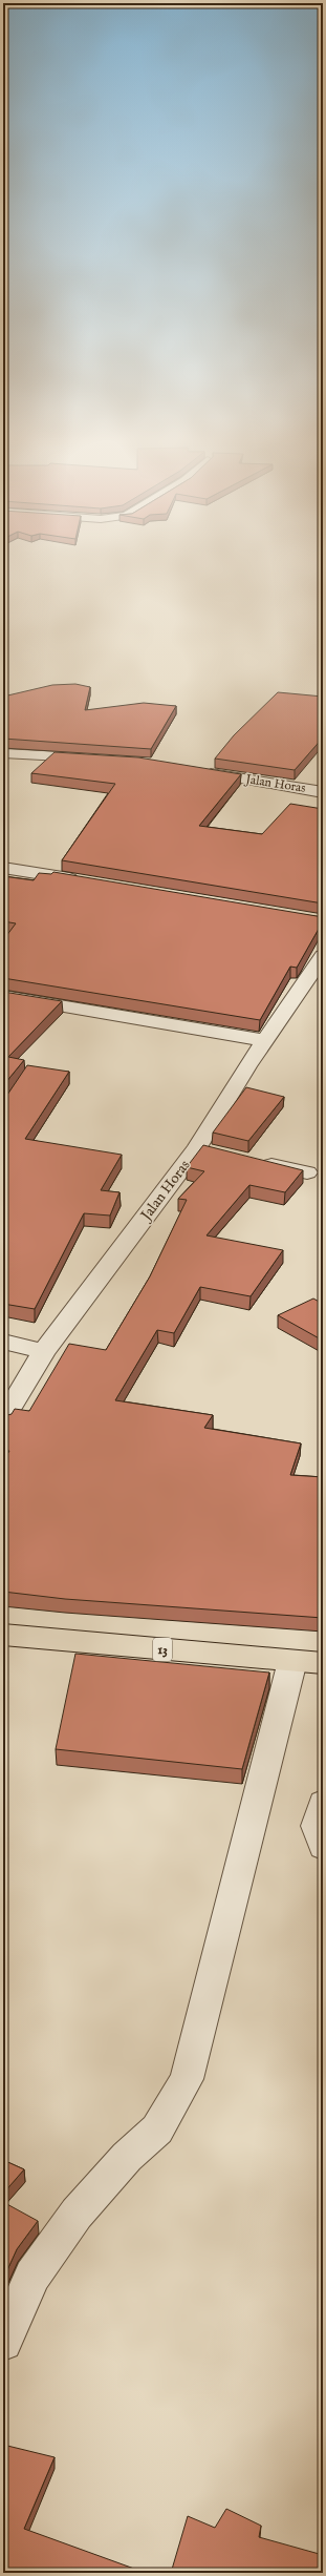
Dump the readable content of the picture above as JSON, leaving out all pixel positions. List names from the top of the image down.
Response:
{
  "streets": {
    "highway": ["13"],
    "street": ["Jalan Horas"]
  }
}
